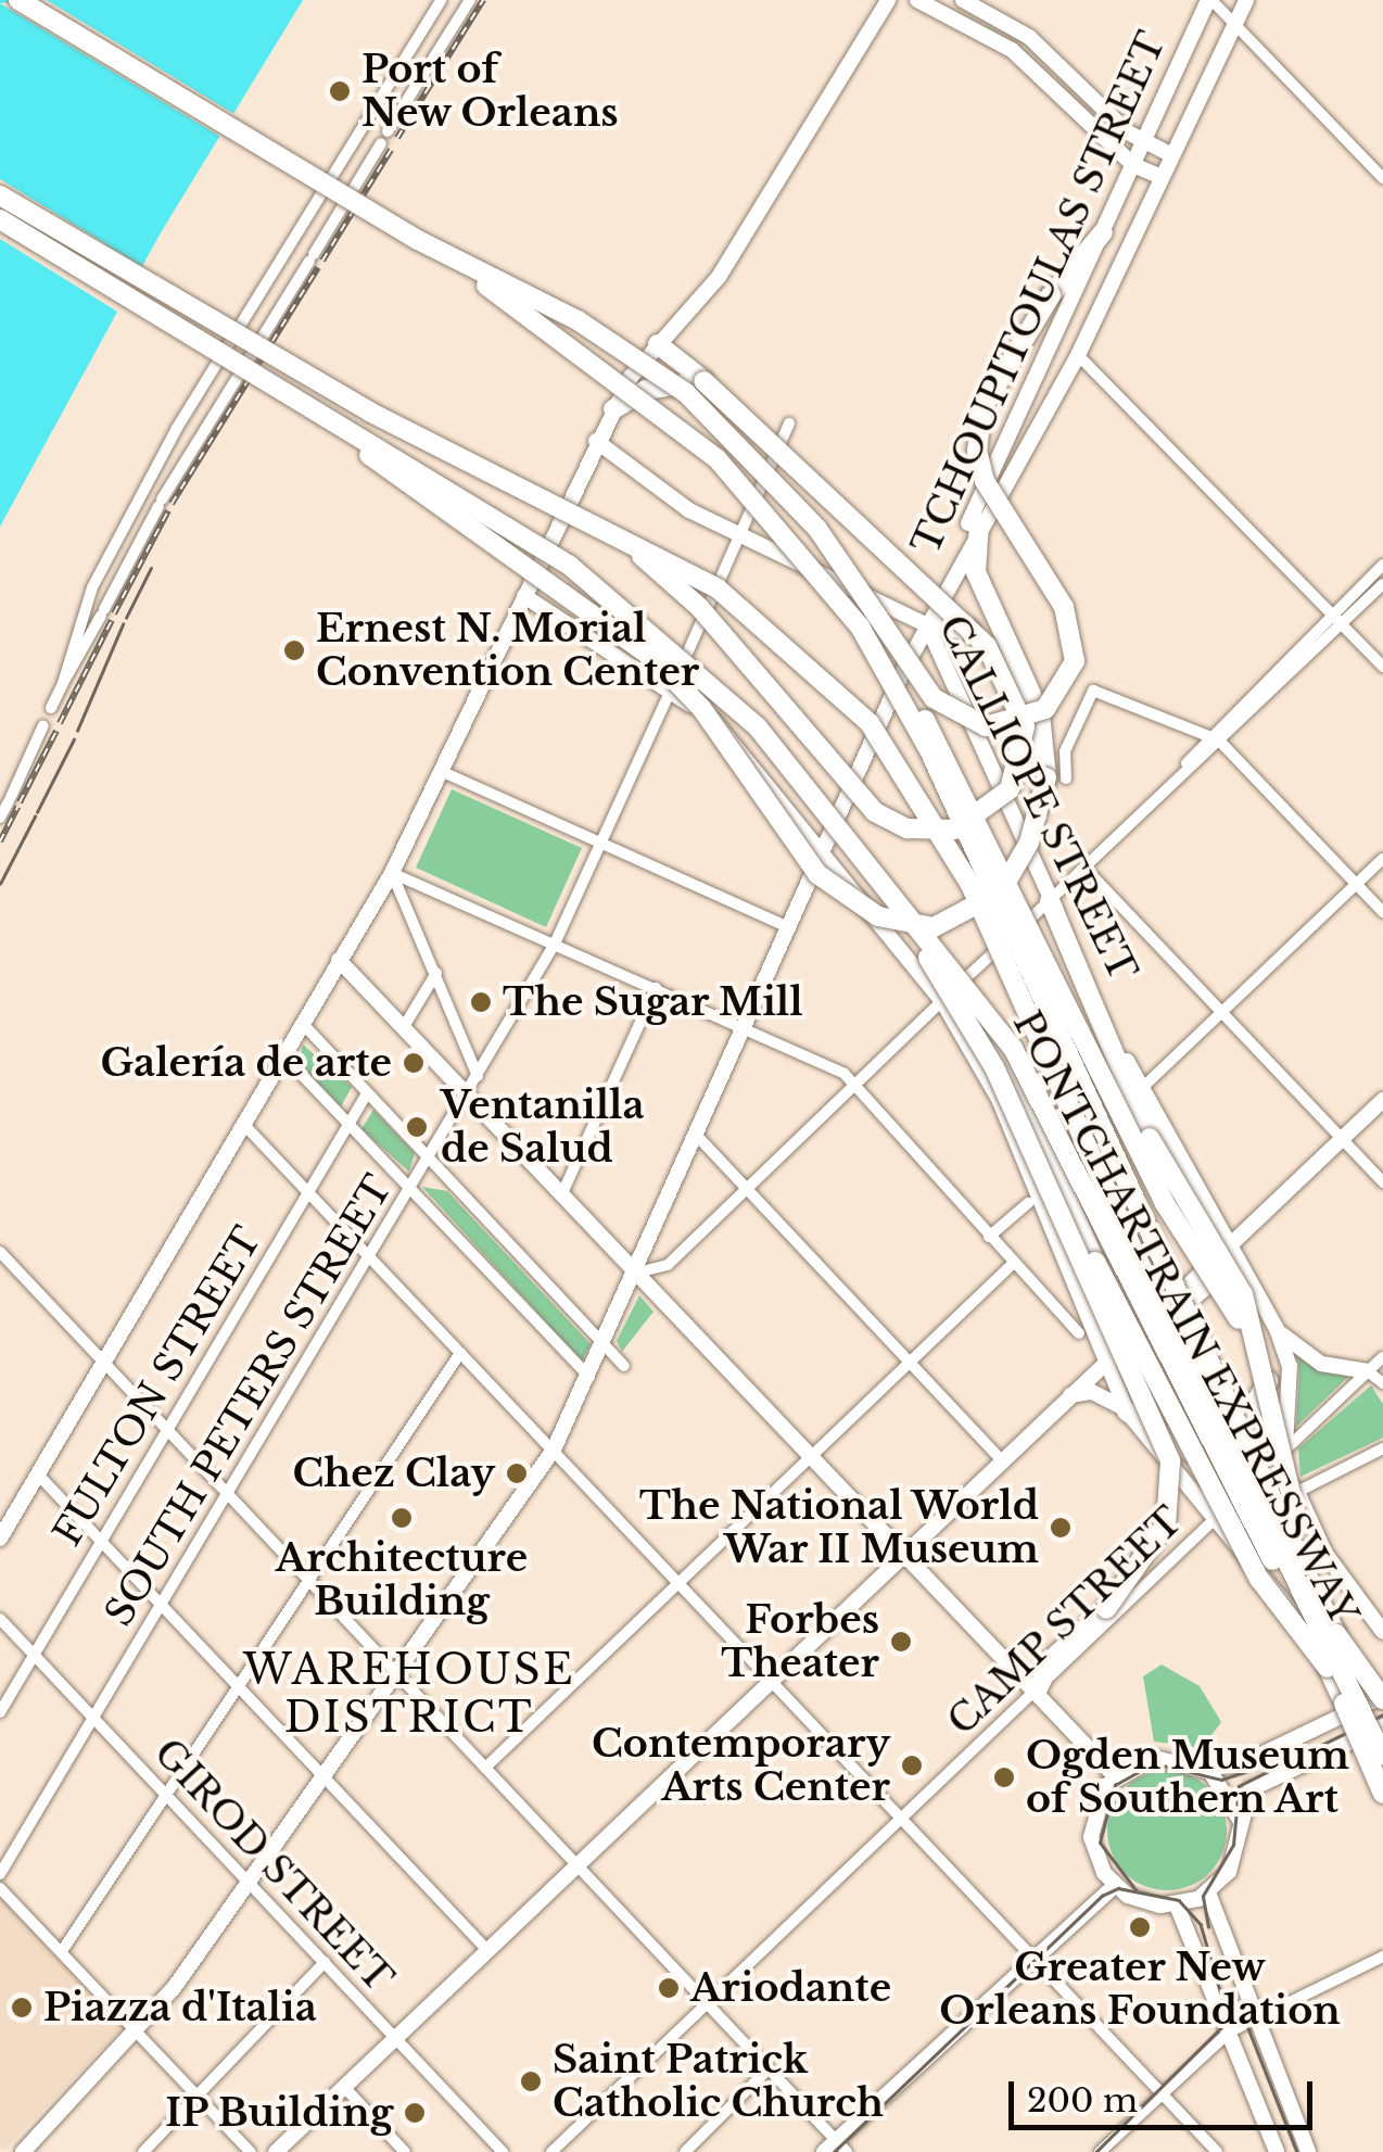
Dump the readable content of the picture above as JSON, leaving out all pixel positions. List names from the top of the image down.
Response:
{
  "streets": {
    "highway": ["PONTCHARTRAIN EXPRESSWAY"],
    "street": [
      "TCHOUPITOULAS STREET",
      "CALLIOPE STREET",
      "FULTON STREET",
      "SOUTH PETERS STREET",
      "CAMP STREET",
      "GIROD STREET"
    ]
  },
  "crossings": [
    ["TCHOUPITOULAS STREET", "CALLIOPE STREET"],
    ["TCHOUPITOULAS STREET", "GIROD STREET"],
    ["CALLIOPE STREET", "SOUTH PETERS STREET"],
    ["CALLIOPE STREET", "CAMP STREET"],
    ["FULTON STREET", "GIROD STREET"],
    ["SOUTH PETERS STREET", "GIROD STREET"]
  ],
  "districts": ["WAREHOUSE DISTRICT"],
  "places": [
    "Port of New Orleans",
    "Ernest N. Morial Convention Center",
    "The Sugar Mill",
    "Galería de arte",
    "Ventanilla de Salud",
    "Chez Clay",
    "Architecture Building",
    "The National World War II Museum",
    "Forbes Theater",
    "Contemporary Arts Center",
    "Ogden Museum of Southern Art",
    "Greater New Orleans Foundation",
    "Ariodante",
    "Piazza d'Italia",
    "Saint Patrick Catholic Church",
    "IP Building"
  ],
  "scale_bar": "200 m"
}
